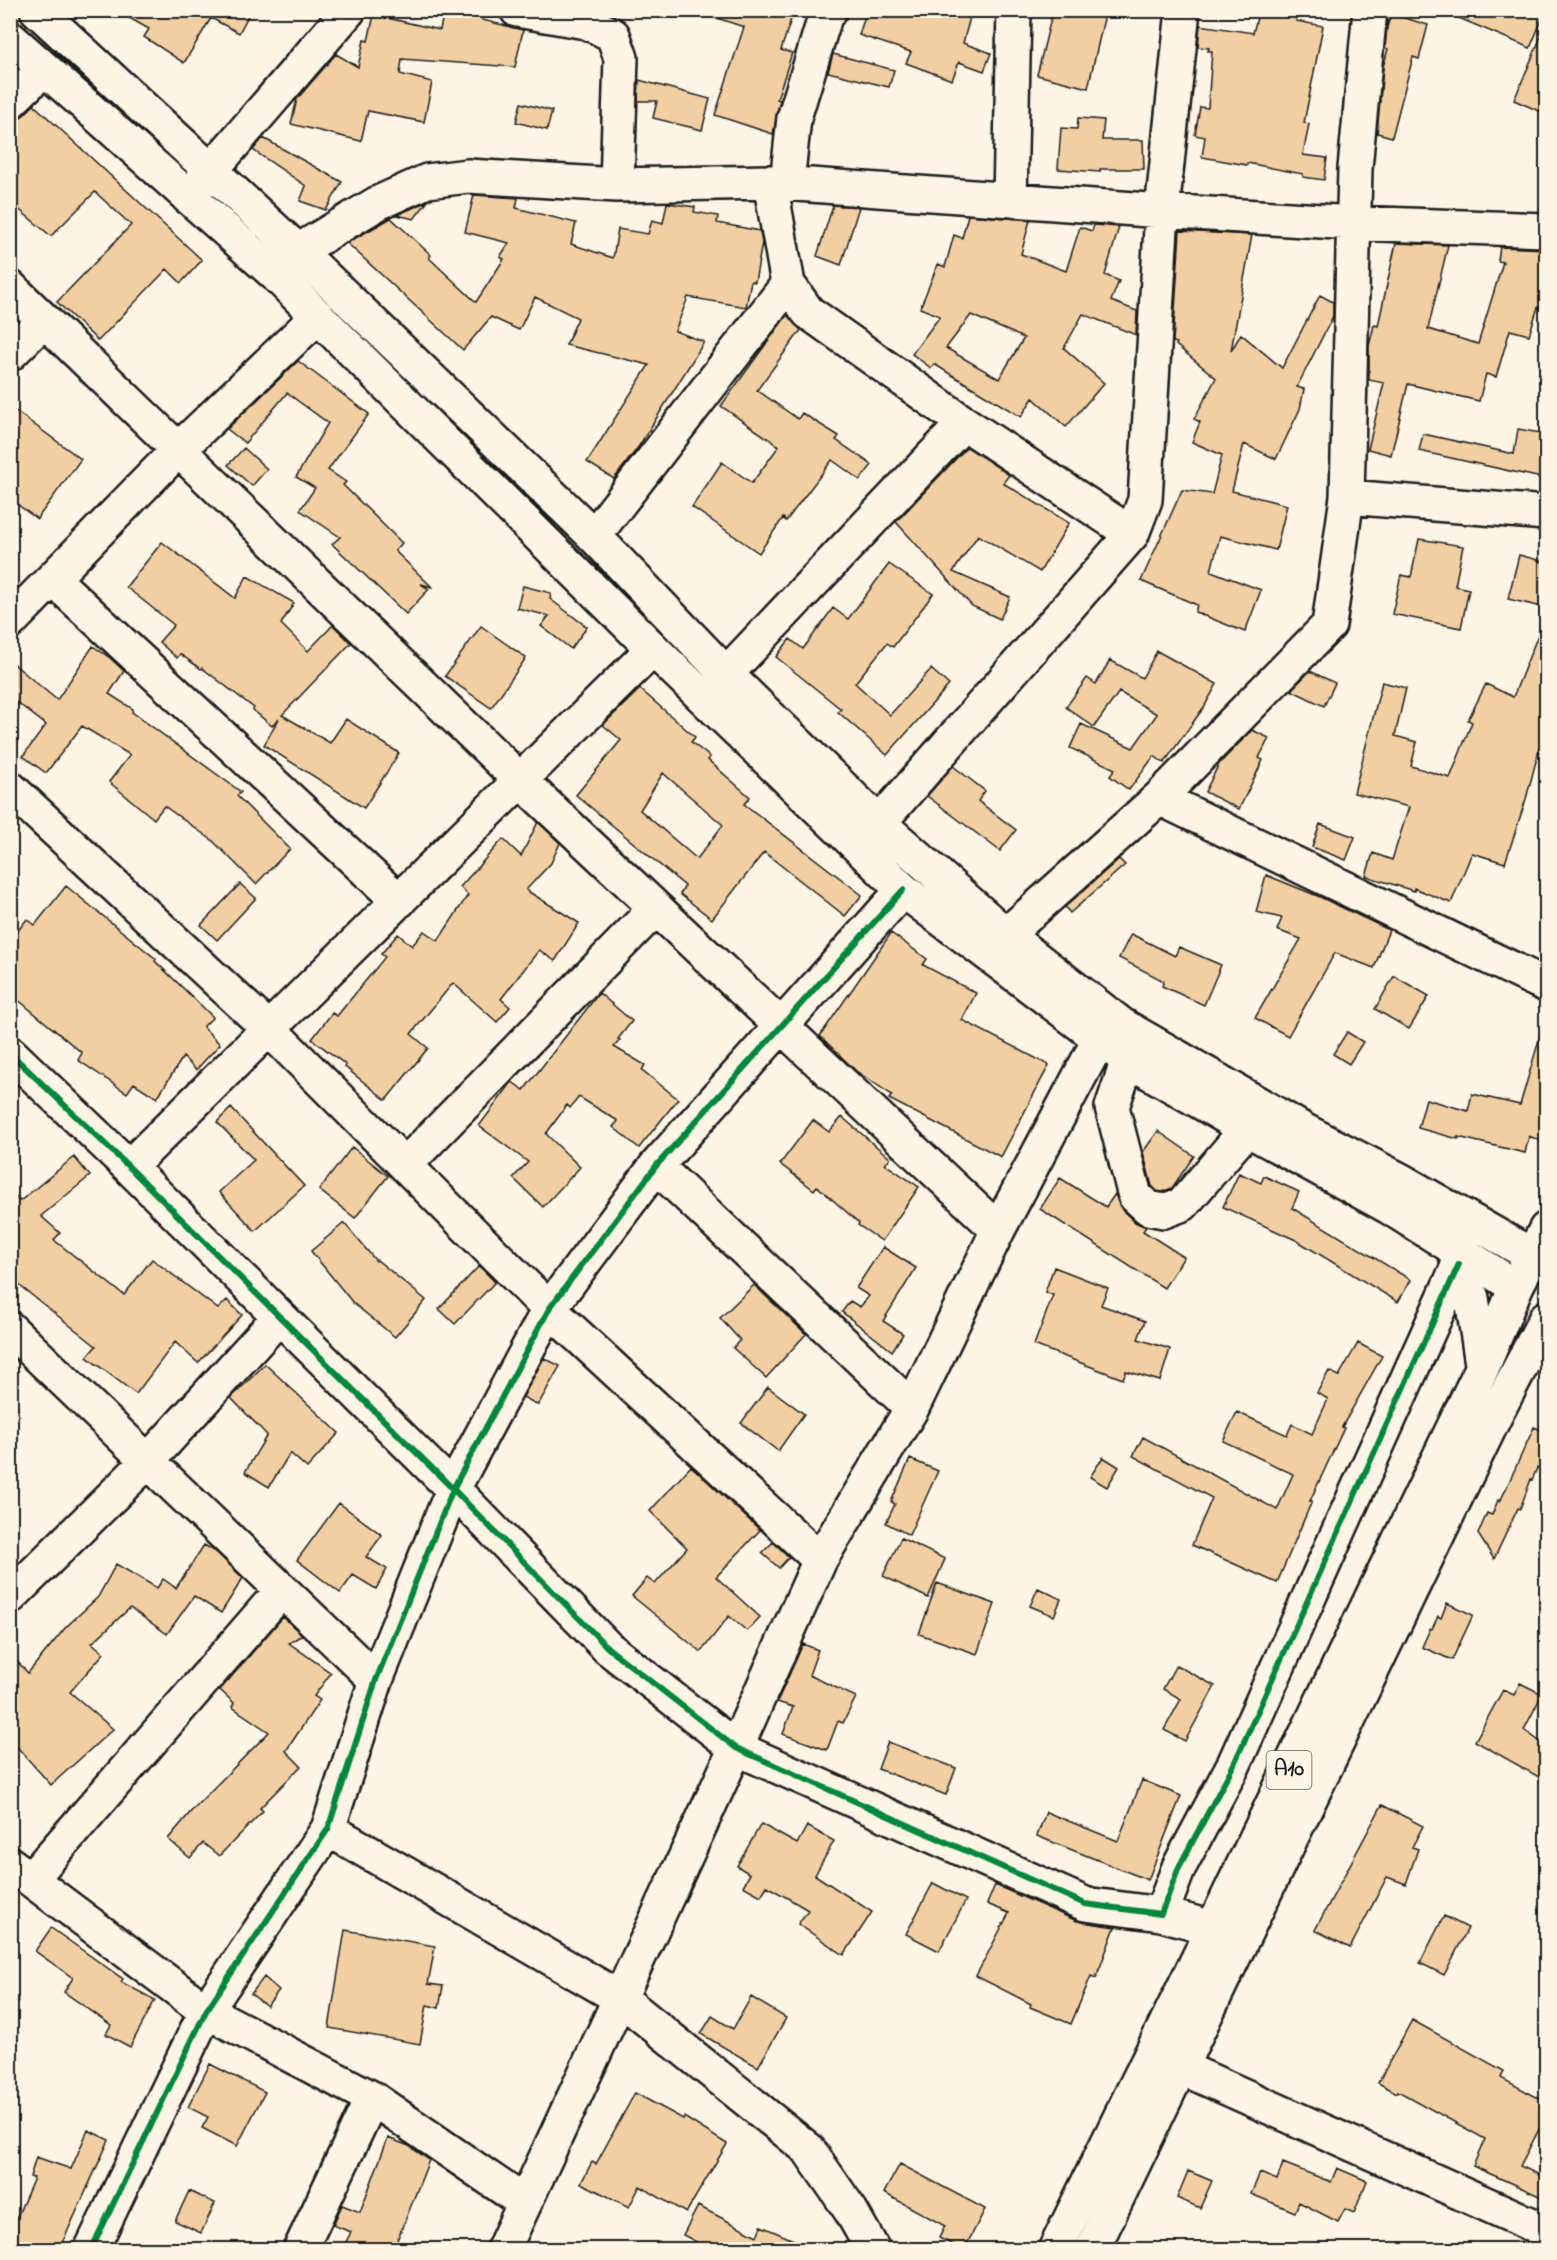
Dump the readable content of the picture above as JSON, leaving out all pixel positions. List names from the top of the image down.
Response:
{
  "streets": {
    "main road": ["A10"]
  }
}
